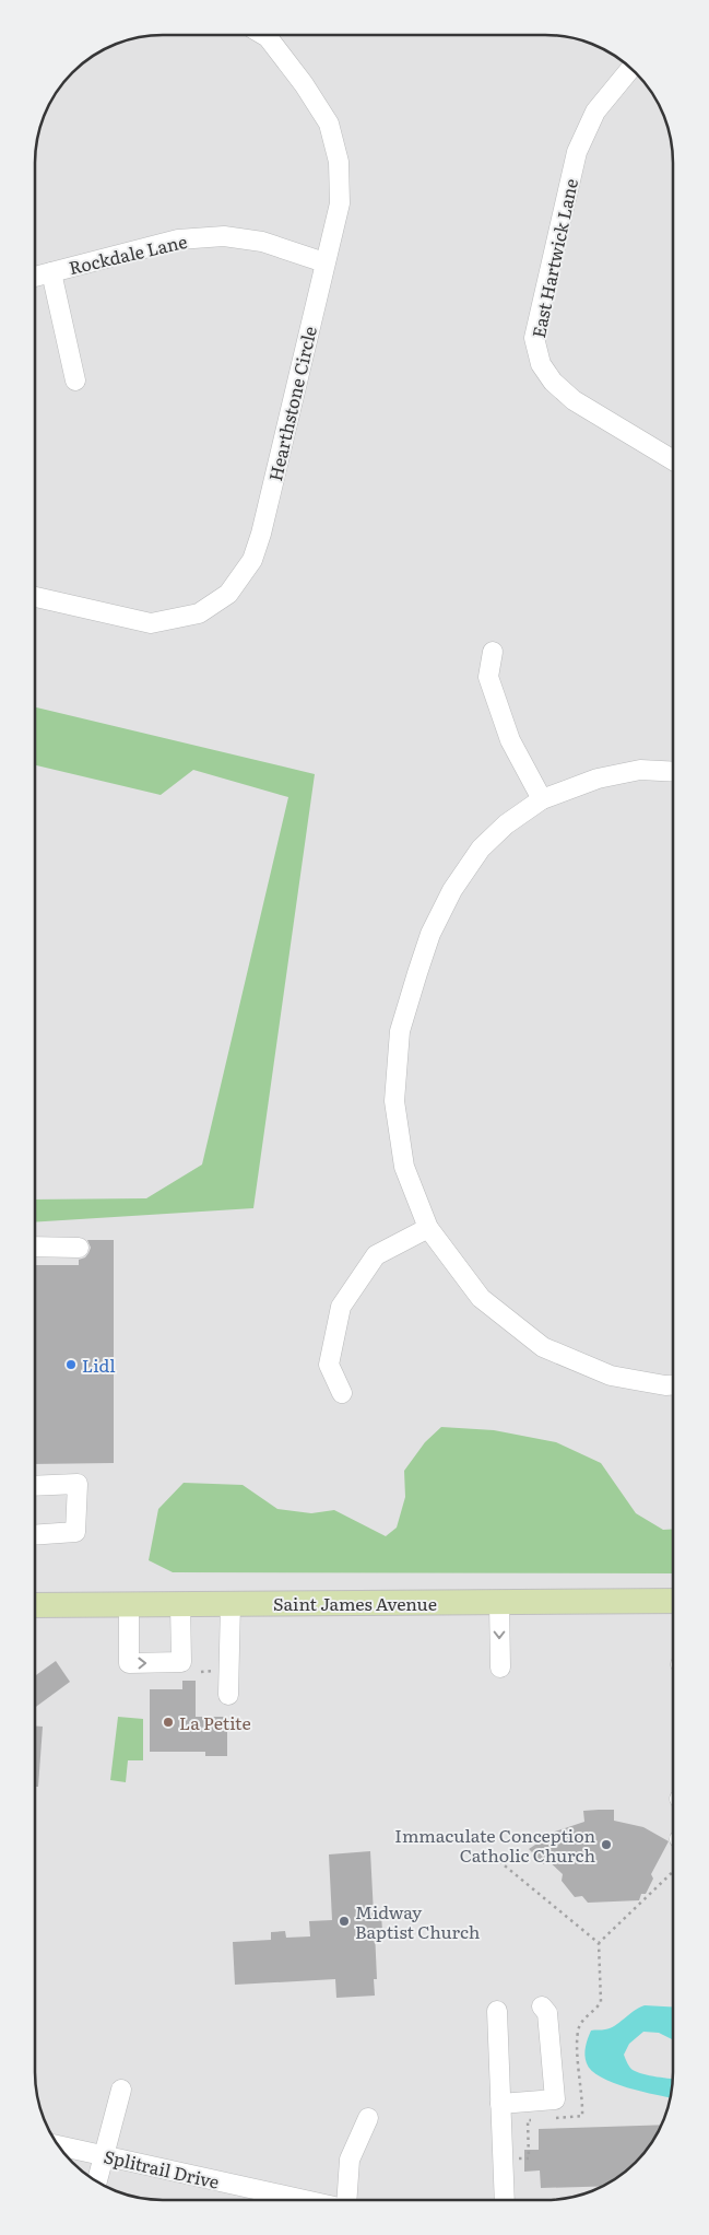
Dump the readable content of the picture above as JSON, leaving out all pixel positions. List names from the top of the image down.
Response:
{
  "streets": {
    "main road": ["Saint James Avenue"],
    "street": [
      "Rockdale Lane",
      "East Hartwick Lane",
      "Hearthstone Circle",
      "Splitrail Drive"
    ]
  },
  "crossings": [
    ["Rockdale Lane", "Hearthstone Circle"]
  ],
  "places": [
    "Lidl",
    "La Petite",
    "Immaculate Conception Catholic Church",
    "Midway Baptist Church"
  ]
}
